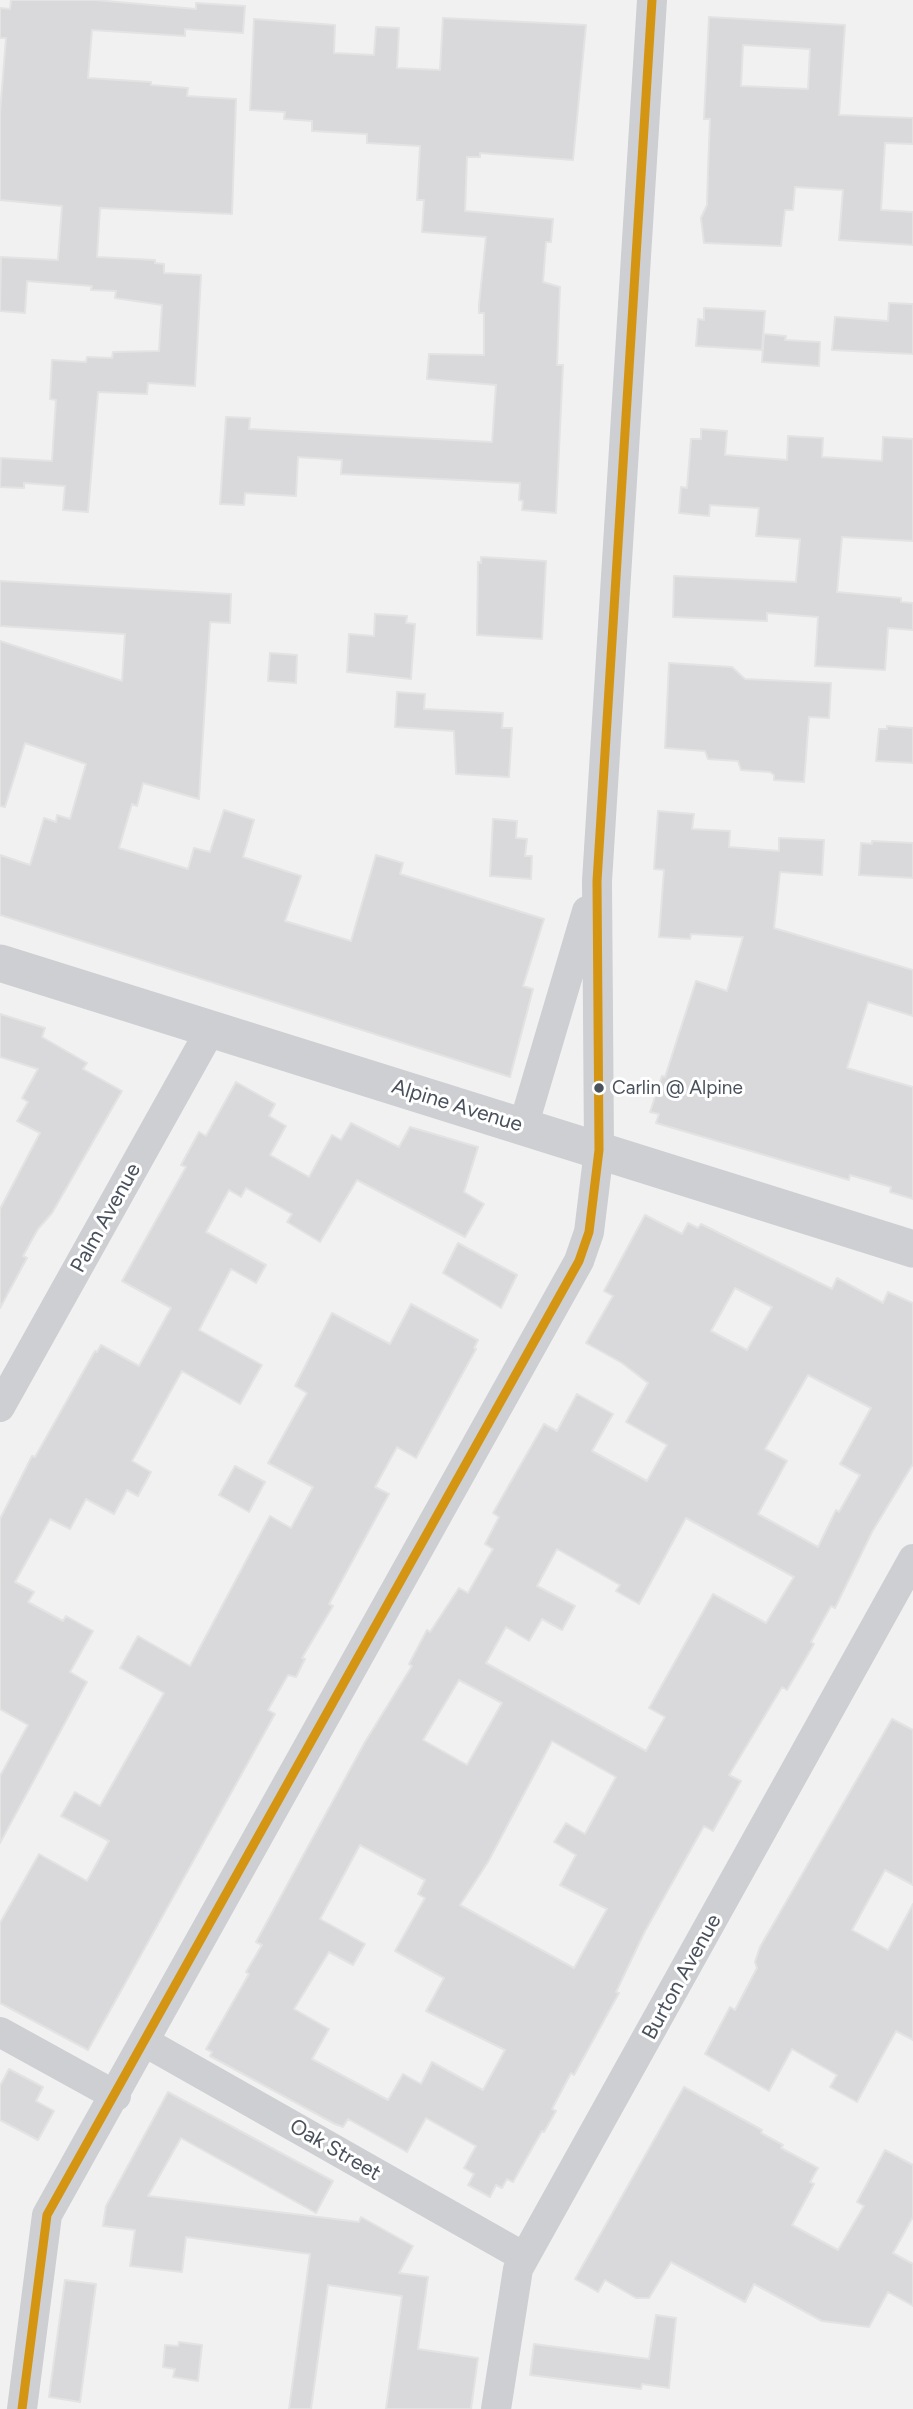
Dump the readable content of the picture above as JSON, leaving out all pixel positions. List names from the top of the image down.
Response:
{
  "streets": {
    "street": [
      "Alpine Avenue",
      "Palm Avenue",
      "Burton Avenue",
      "Oak Street"
    ]
  },
  "crossings": [
    ["Alpine Avenue", "Palm Avenue"],
    ["Burton Avenue", "Oak Street"]
  ],
  "places": ["Carlin @ Alpine"]
}
